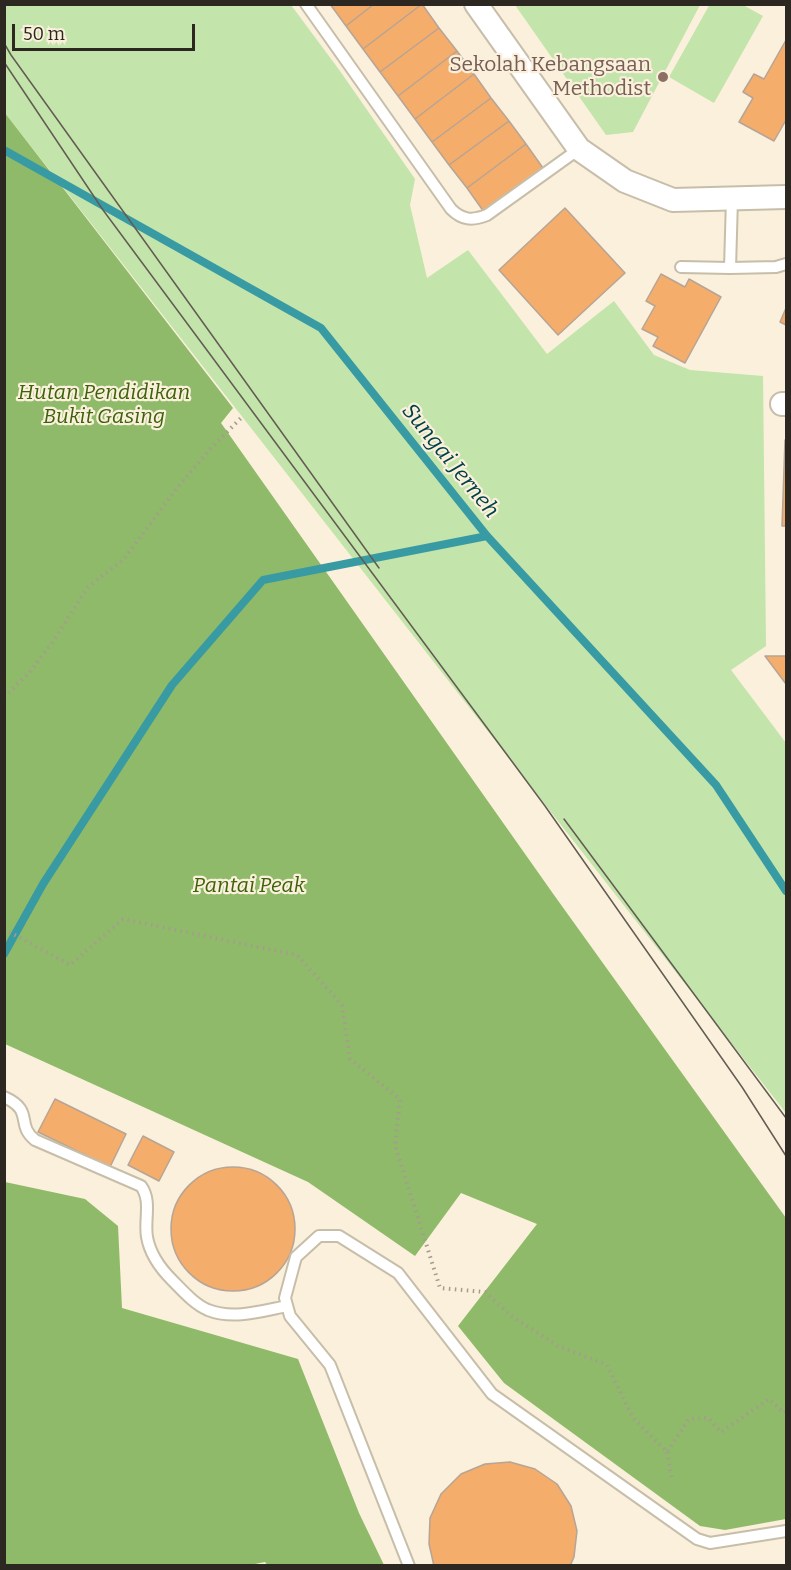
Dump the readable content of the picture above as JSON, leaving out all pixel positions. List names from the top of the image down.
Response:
{
  "water": ["Sungai Jerneh"],
  "parks": ["Hutan Pendidikan Bukit Gasing", "Pantai Peak"],
  "places": ["Sekolah Kebangsaan Methodist"],
  "scale_bar": "50 m"
}
